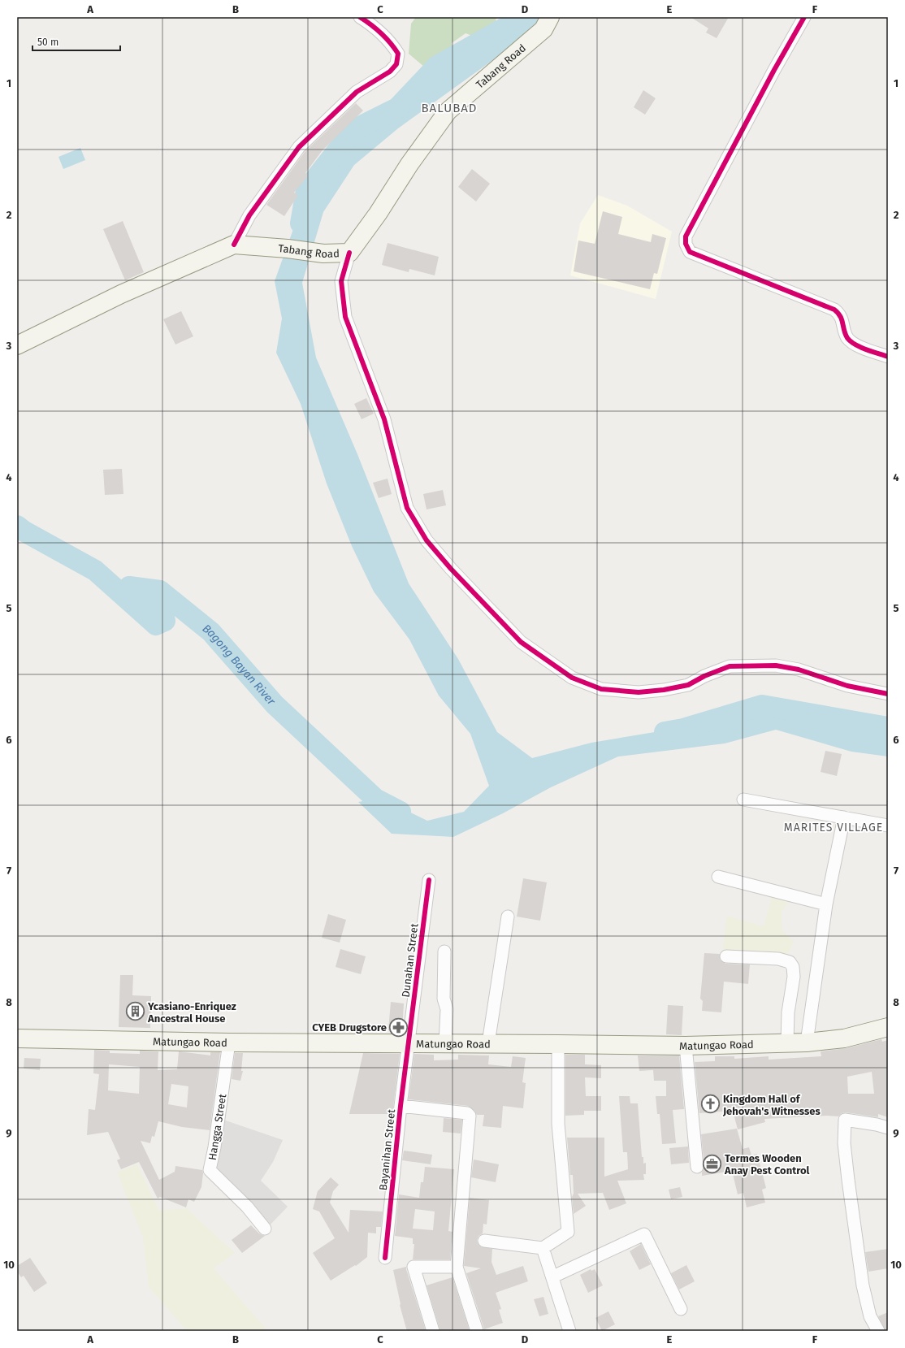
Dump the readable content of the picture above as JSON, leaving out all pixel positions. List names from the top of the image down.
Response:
{
  "streets": {
    "main road": ["Tabang Road", "Matungao Road"],
    "street": ["Dunahan Street", "Hangga Street", "Bayanihan Street"]
  },
  "crossings": [
    ["Dunahan Street", "Matungao Road"],
    ["Dunahan Street", "Bayanihan Street"],
    ["Matungao Road", "Hangga Street"],
    ["Matungao Road", "Bayanihan Street"]
  ],
  "districts": ["BALUBAD", "MARITES VILLAGE"],
  "water": ["Bagong Bayan River"],
  "places": {
    "building": ["Ycasiano-Enriquez Ancestral House"],
    "pharmacy": ["CYEB Drugstore"],
    "church": ["Kingdom Hall of Jehovah's Witnesses"],
    "office": ["Termes Wooden Anay Pest Control"]
  },
  "scale_bar": "50 m",
  "grid": {
    "columns": [
      "A",
      "B",
      "C",
      "D",
      "E",
      "F"
    ],
    "rows": [
      "1",
      "2",
      "3",
      "4",
      "5",
      "6",
      "7",
      "8",
      "9",
      "10"
    ]
  }
}
